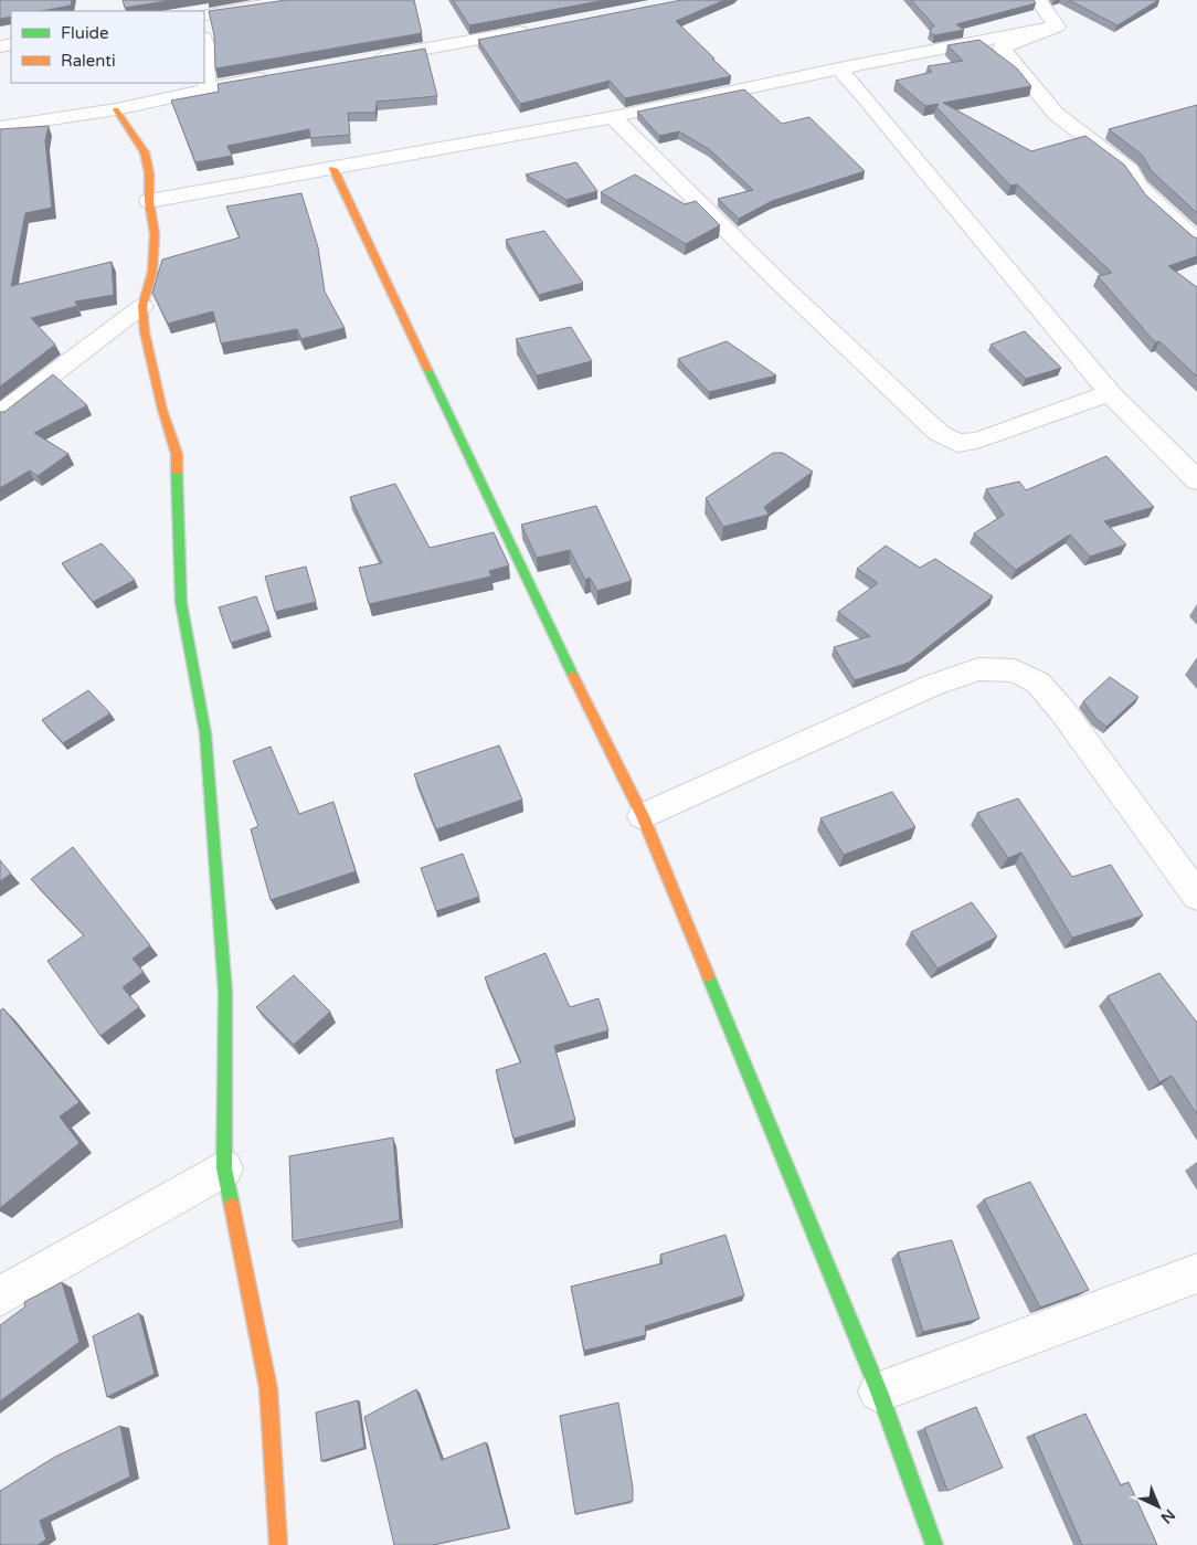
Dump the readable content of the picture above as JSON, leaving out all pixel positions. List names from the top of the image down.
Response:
{
  "legend": ["Fluide", "Ralenti"],
  "north": "bottom right"
}
